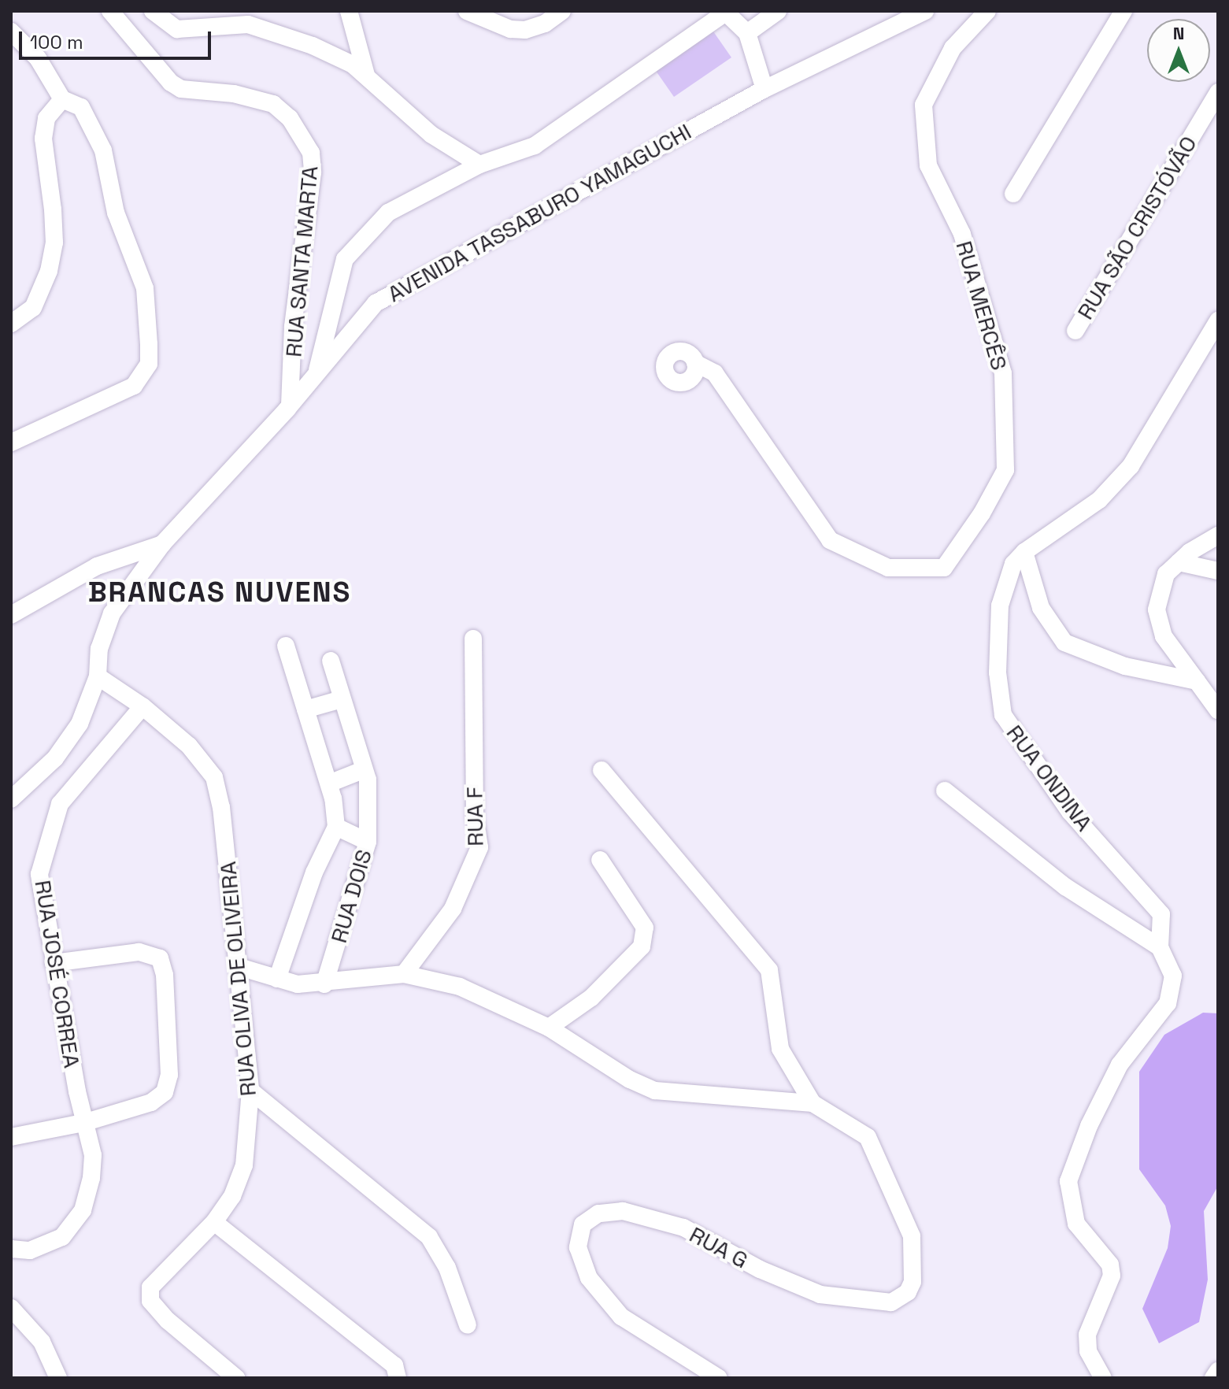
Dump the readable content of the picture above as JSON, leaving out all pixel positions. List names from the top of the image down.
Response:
{
  "streets": {
    "street": [
      "AVENIDA TASSABURO YAMAGUCHI",
      "RUA SÃO CRISTÓVÃO",
      "RUA SANTA MARTA",
      "RUA MERCÊS",
      "RUA ONDINA",
      "RUA F",
      "RUA DOIS",
      "RUA JOSÉ CORREA",
      "RUA OLIVA DE OLIVEIRA",
      "RUA G"
    ]
  },
  "crossings": [
    ["AVENIDA TASSABURO YAMAGUCHI", "RUA SANTA MARTA"],
    ["AVENIDA TASSABURO YAMAGUCHI", "RUA OLIVA DE OLIVEIRA"],
    ["RUA JOSÉ CORREA", "RUA OLIVA DE OLIVEIRA"]
  ],
  "districts": ["BRANCAS NUVENS"],
  "scale_bar": "100 m",
  "north": "top"
}
